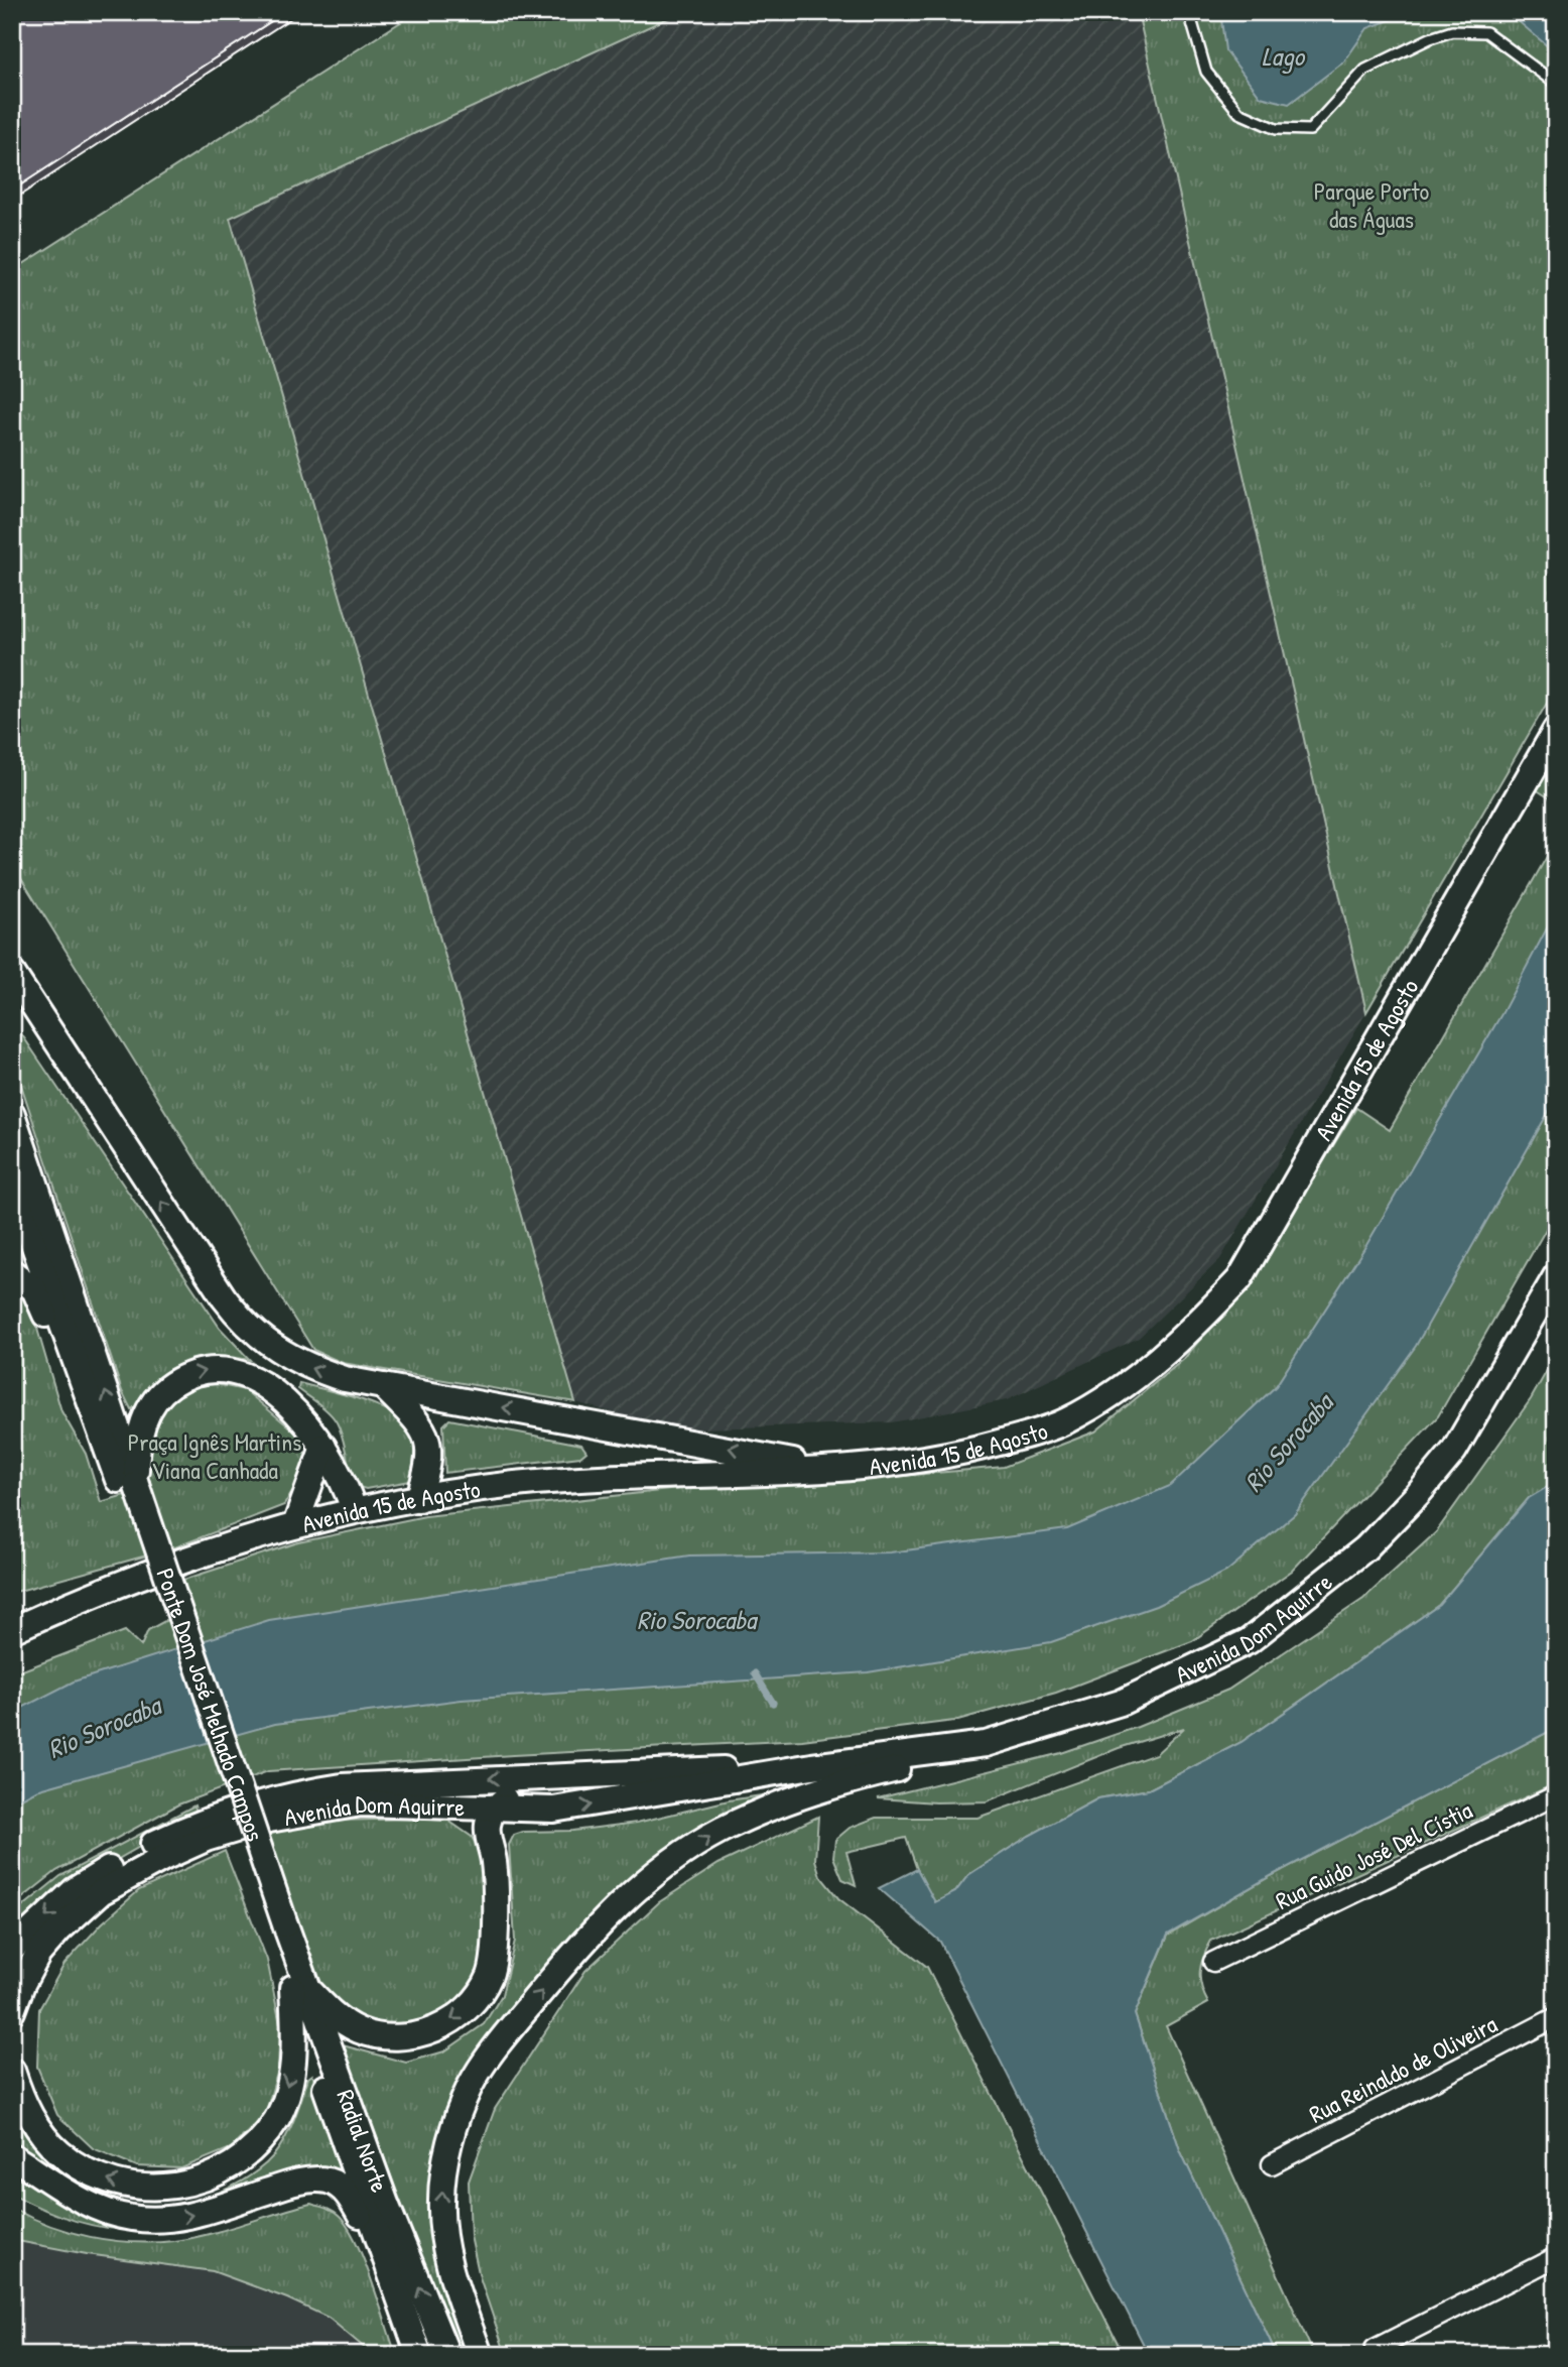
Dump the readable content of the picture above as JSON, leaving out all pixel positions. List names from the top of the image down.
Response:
{
  "streets": {
    "main road": [
      "Avenida 15 de Agosto",
      "Avenida Dom Aguirre",
      "Ponte Dom José Melhado Campos",
      "Radial Norte"
    ],
    "street": ["Rua Guido José Del Cístia", "Rua Reinaldo de Oliveira"]
  },
  "crossings": [
    ["Ponte Dom José Melhado Campos", "Radial Norte"]
  ],
  "water": ["Lago", "Rio Sorocaba"],
  "parks": ["Parque Porto das Águas", "Praça Ignês Martins Viana Canhada"]
}
